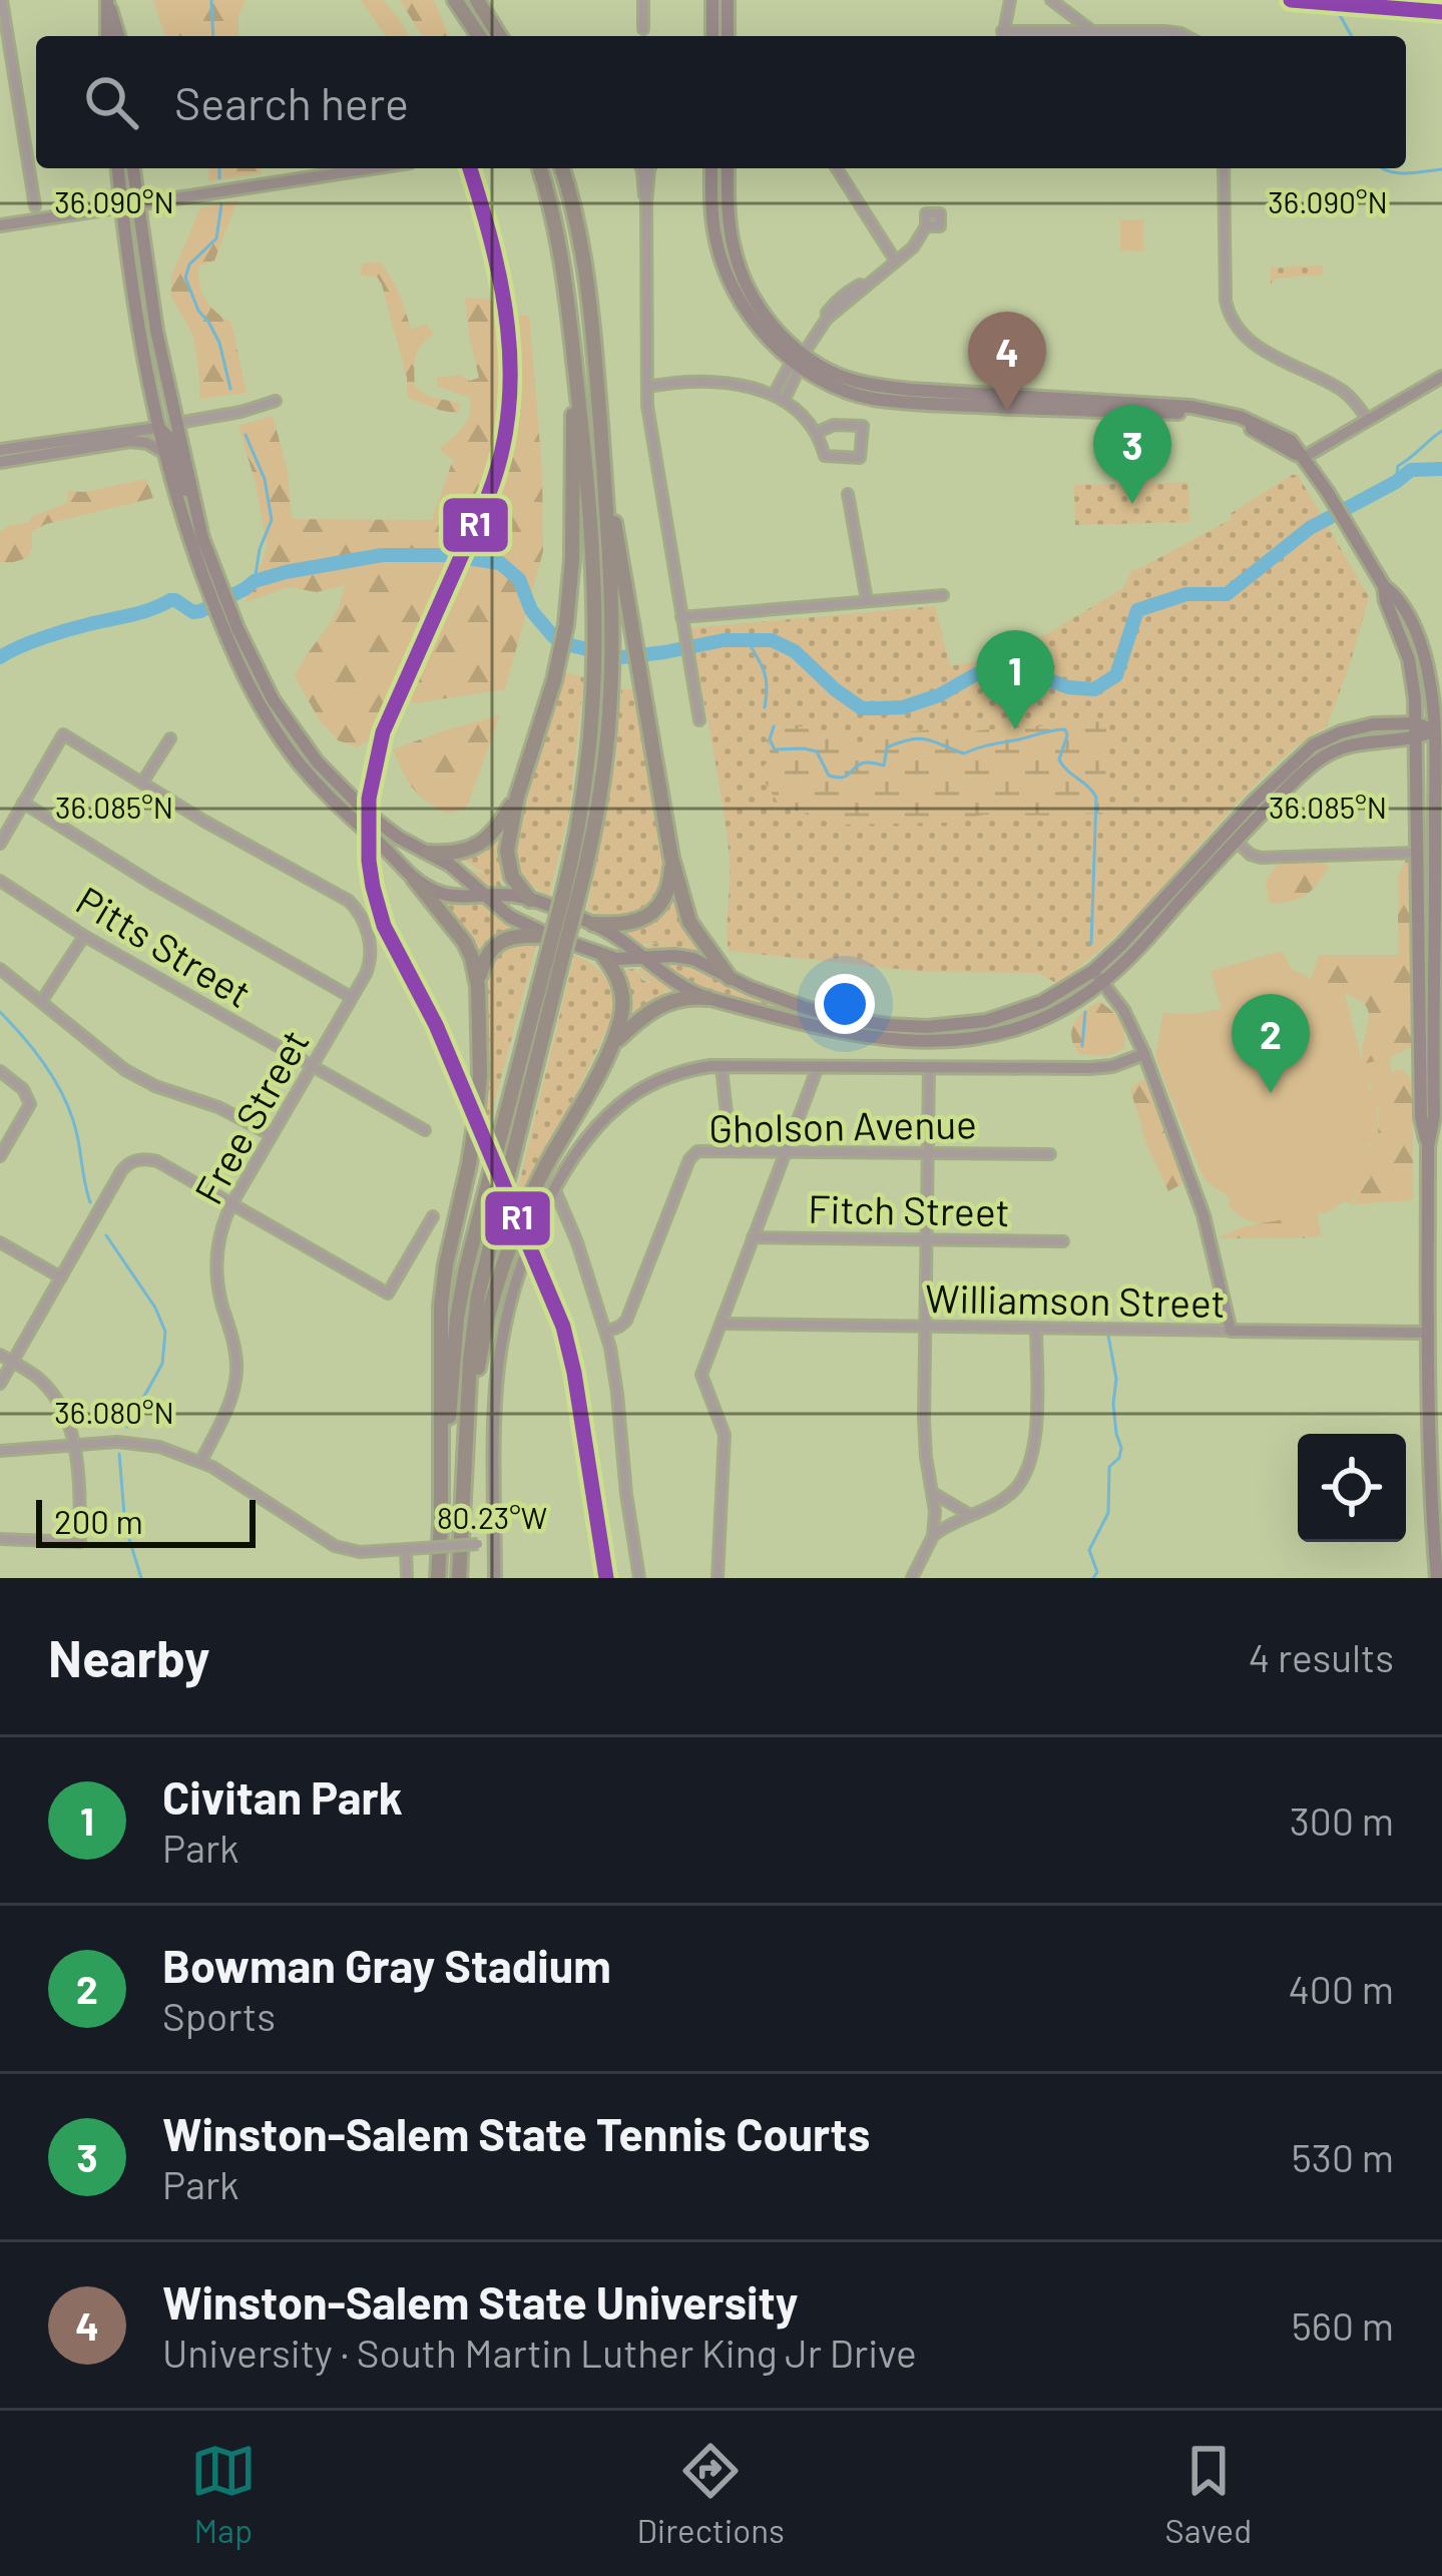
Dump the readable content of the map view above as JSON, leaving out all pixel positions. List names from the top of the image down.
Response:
{
  "streets": {
    "street": [
      "Pitts Street",
      "Free Street",
      "Gholson Avenue",
      "Fitch Street",
      "Williamson Street"
    ]
  },
  "crossings": [
    ["Pitts Street", "Free Street"]
  ],
  "lines": ["transit line R1"],
  "scale_bar": "200 m",
  "page": {
    "search": "Search here",
    "pins": [
      "4",
      "3",
      "1",
      "2"
    ],
    "scale": "200 m",
    "heading": ["Nearby", "4 results"],
    "list": [
      {
        "mark": "1",
        "name": "Civitan Park",
        "note": "Park",
        "value": "300 m"
      },
      {
        "mark": "2",
        "name": "Bowman Gray Stadium",
        "note": "Sports",
        "value": "400 m"
      },
      {
        "mark": "3",
        "name": "Winston-Salem State Tennis Courts",
        "note": "Park",
        "value": "530 m"
      },
      {
        "mark": "4",
        "name": "Winston-Salem State University",
        "note": "University · South Martin Luther King Jr Drive",
        "value": "560 m"
      }
    ],
    "nav": ["Map", "Directions", "Saved"]
  },
  "coordinates": [
    "36.090°N",
    "36.085°N",
    "36.080°N",
    "80.23°W"
  ]
}
